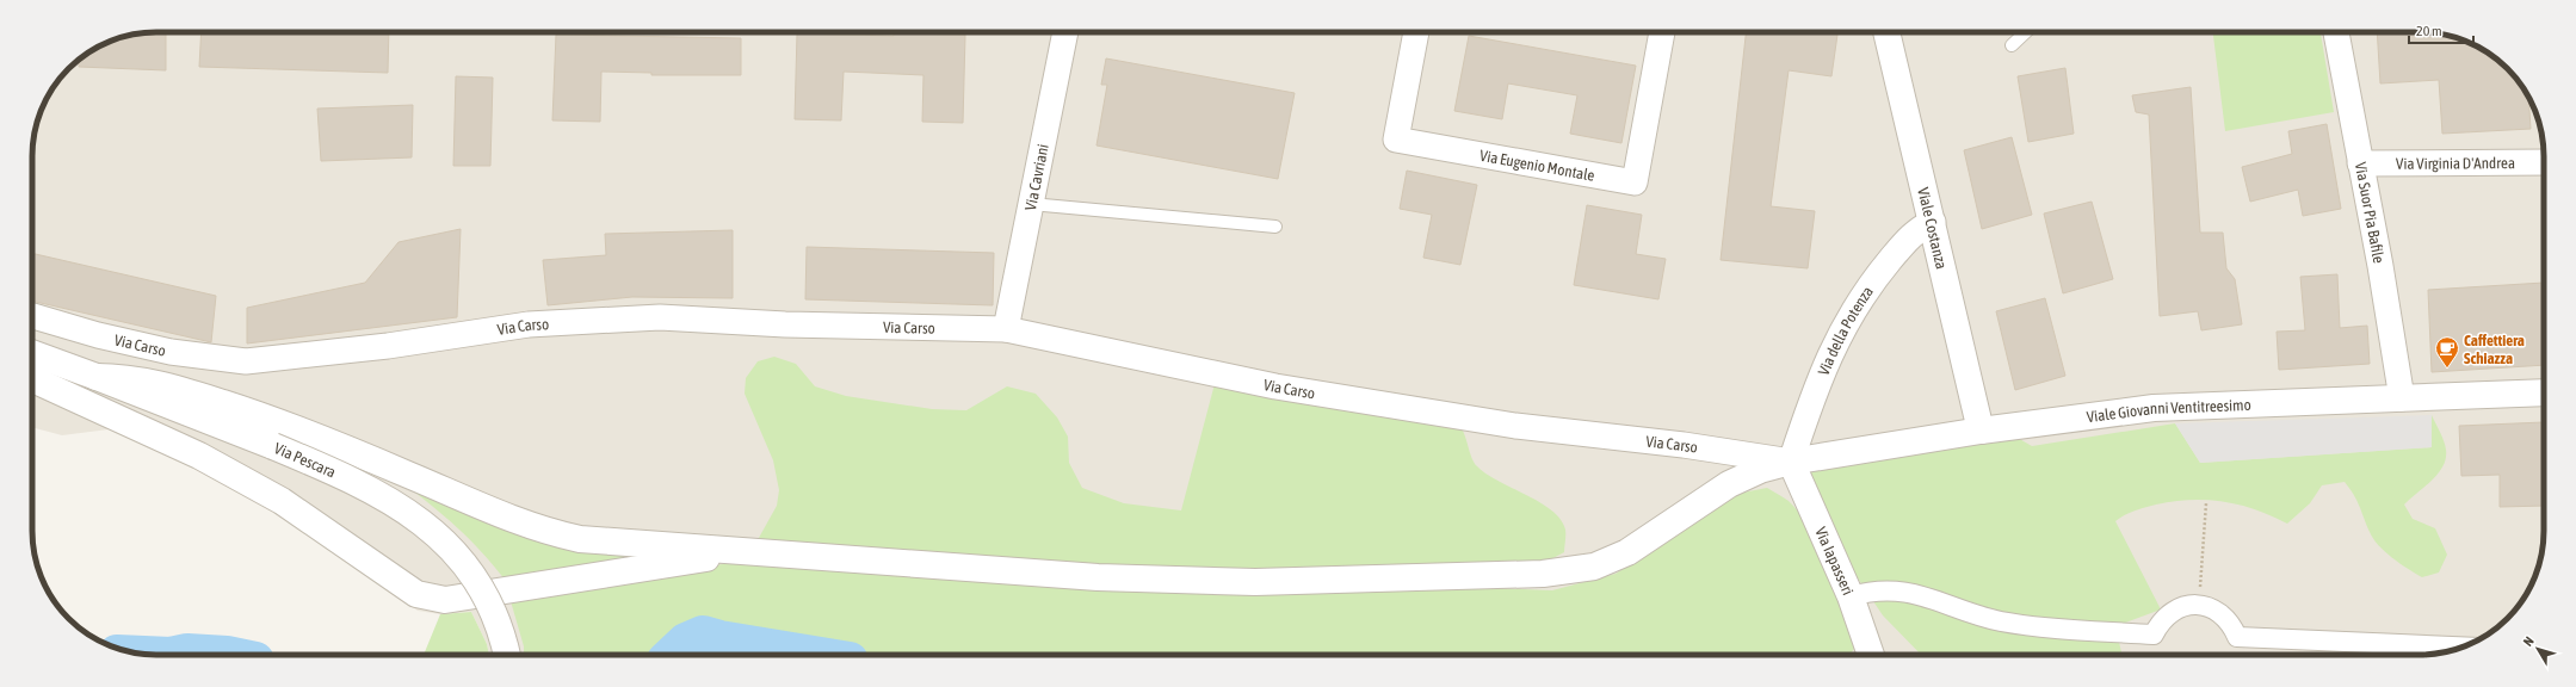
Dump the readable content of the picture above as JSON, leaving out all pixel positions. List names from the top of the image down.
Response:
{
  "streets": {
    "street": [
      "Via Virginia D'Andrea",
      "Via Eugenio Montale",
      "Via Cavriani",
      "Via Suor Pia Bafile",
      "Viale Costanza",
      "Via Carso",
      "Via della Potenza",
      "Viale Giovanni Ventitreesimo",
      "Via Pescara",
      "Via Iapasseri"
    ]
  },
  "crossings": [
    ["Via Virginia D'Andrea", "Via Suor Pia Bafile"],
    ["Via Cavriani", "Via Carso"],
    ["Via Suor Pia Bafile", "Viale Giovanni Ventitreesimo"],
    ["Viale Costanza", "Via della Potenza"],
    ["Viale Costanza", "Viale Giovanni Ventitreesimo"],
    ["Via Carso", "Via della Potenza"],
    ["Via Carso", "Viale Giovanni Ventitreesimo"],
    ["Via Carso", "Via Iapasseri"],
    ["Via della Potenza", "Viale Giovanni Ventitreesimo"],
    ["Via della Potenza", "Via Iapasseri"],
    ["Viale Giovanni Ventitreesimo", "Via Iapasseri"]
  ],
  "places": {
    "cafe": ["Caffettiera Schiazza"]
  },
  "scale_bar": "20 m",
  "north": "top left"
}
